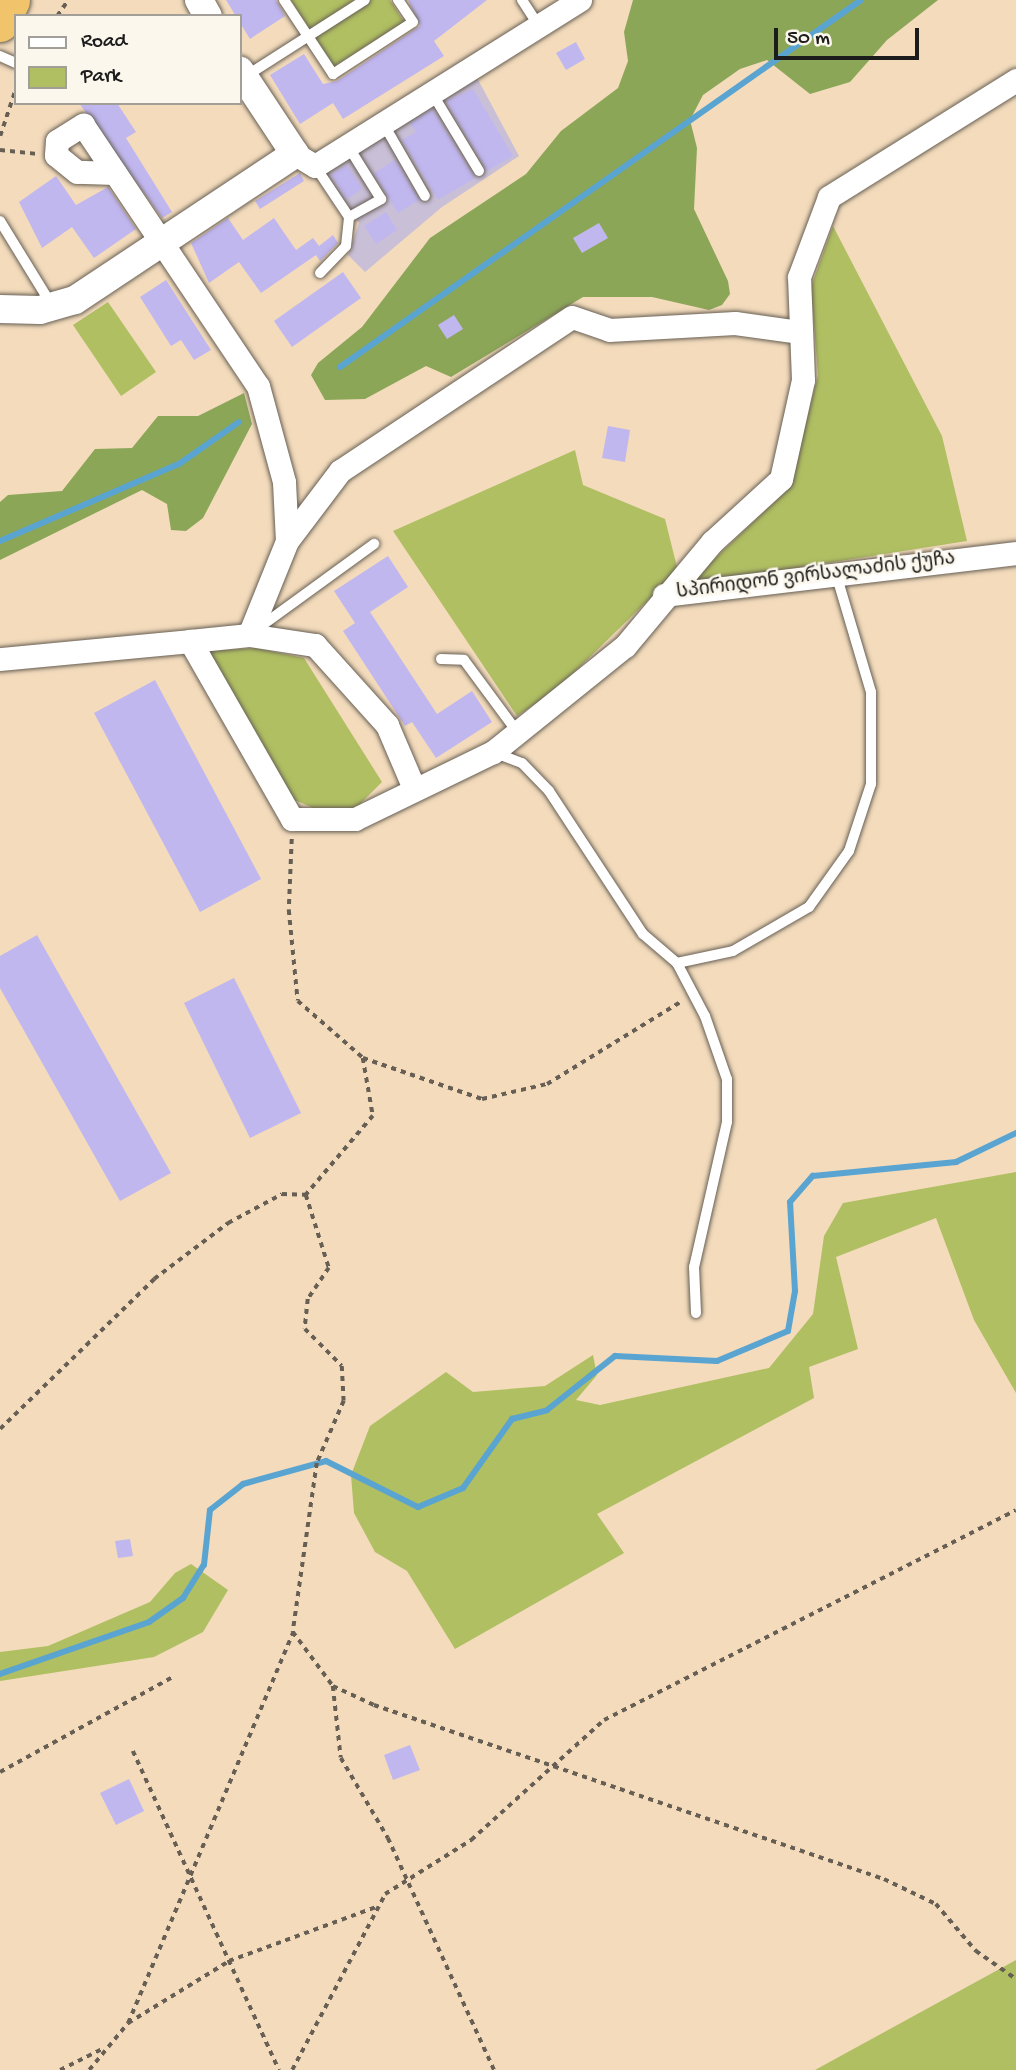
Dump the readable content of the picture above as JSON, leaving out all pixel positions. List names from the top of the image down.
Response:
{
  "streets": {
    "street": ["სპირიდონ ვირსალაძის ქუჩა"]
  },
  "legend": ["Road", "Park"],
  "scale_bar": "50 m"
}
